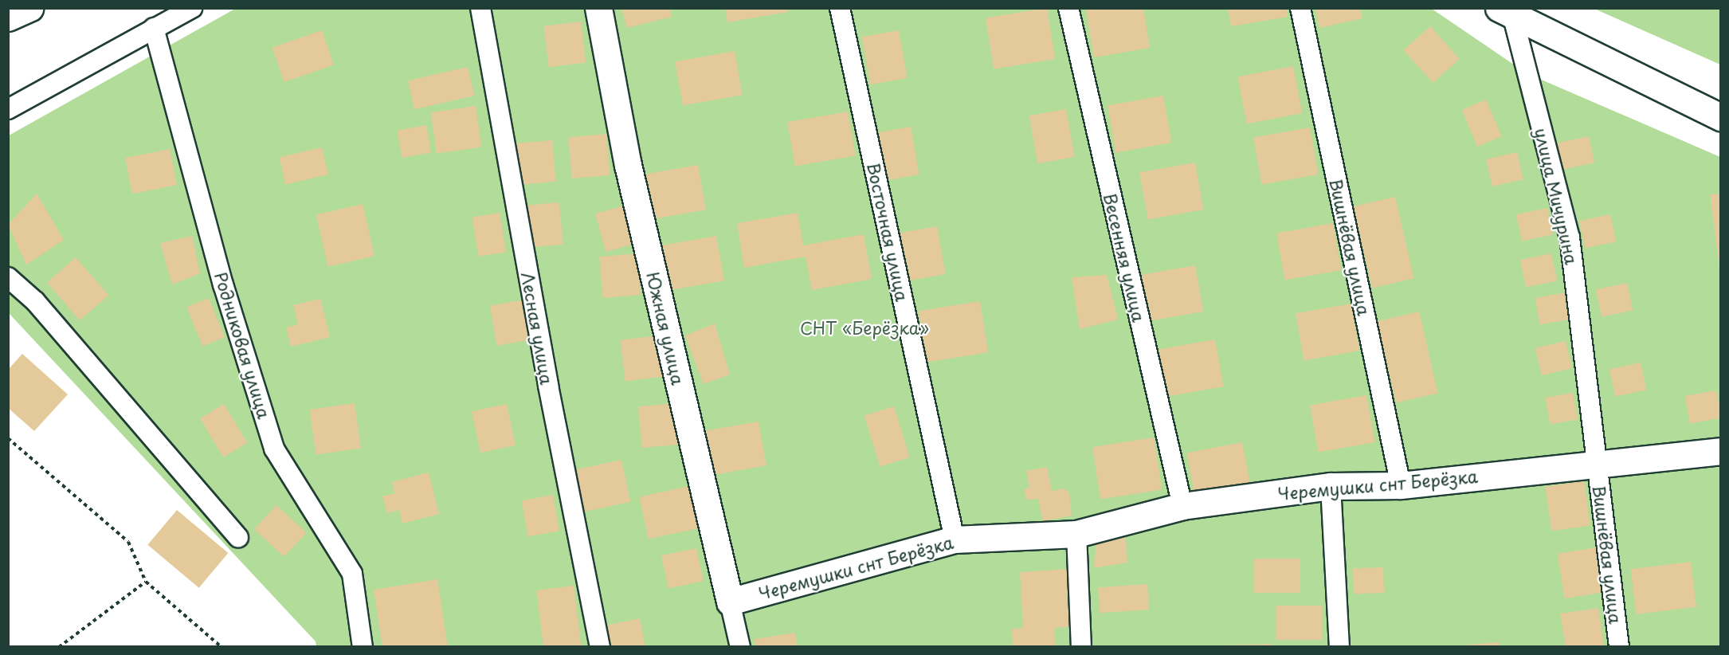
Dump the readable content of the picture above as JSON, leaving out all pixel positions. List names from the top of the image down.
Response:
{
  "streets": {
    "street": ["Южная улица", "Черемушки снт Берёзка"],
    "lane": [
      "улица Мичурина",
      "Восточная улица",
      "Вишнёвая улица",
      "Весенняя улица",
      "Лесная улица",
      "Родниковая улица"
    ]
  },
  "crossings": [
    ["улица Мичурина", "Вишнёвая улица"],
    ["улица Мичурина", "Черемушки снт Берёзка"],
    ["Восточная улица", "Черемушки снт Берёзка"],
    ["Вишнёвая улица", "Черемушки снт Берёзка"],
    ["Весенняя улица", "Черемушки снт Берёзка"],
    ["Южная улица", "Черемушки снт Берёзка"]
  ],
  "parks": ["СНТ «Берёзка»"]
}
